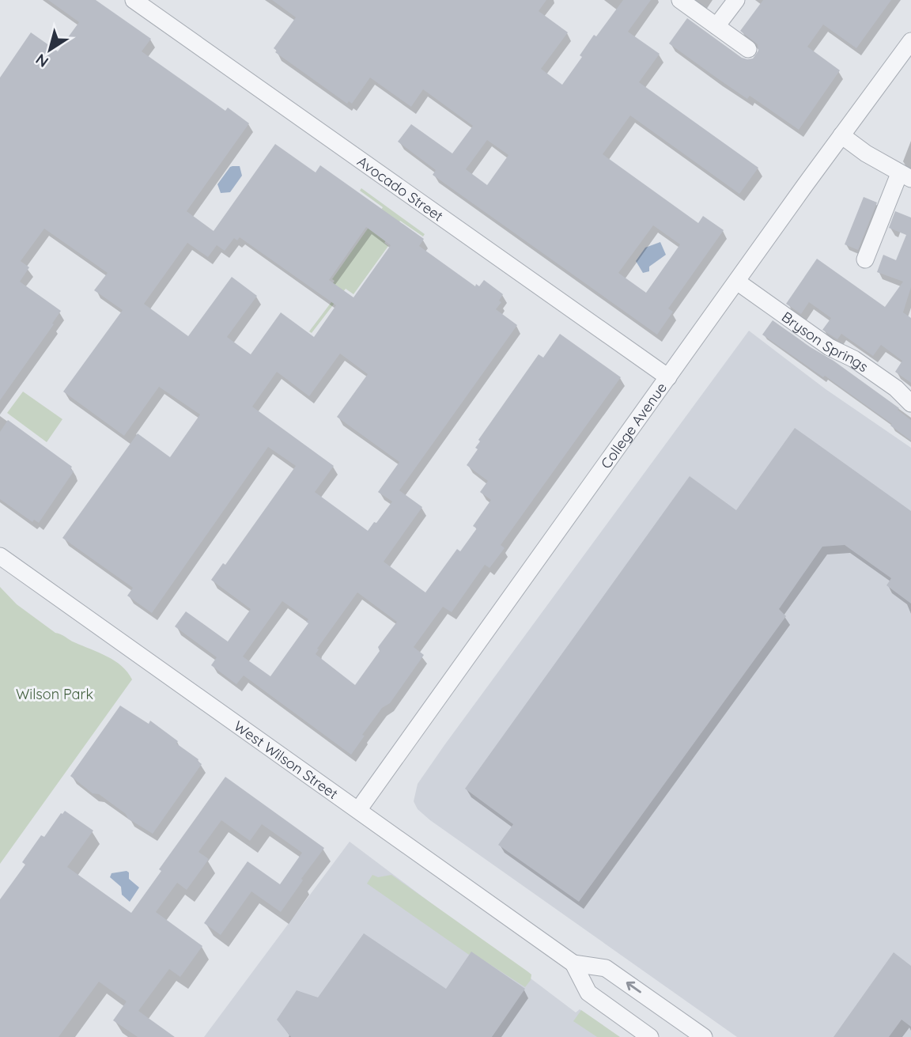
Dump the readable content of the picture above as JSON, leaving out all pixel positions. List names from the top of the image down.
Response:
{
  "streets": {
    "street": [
      "Avocado Street",
      "Bryson Springs",
      "College Avenue",
      "West Wilson Street"
    ]
  },
  "crossings": [
    ["Avocado Street", "College Avenue"],
    ["Bryson Springs", "College Avenue"],
    ["College Avenue", "West Wilson Street"]
  ],
  "parks": ["Wilson Park"],
  "north": "bottom left"
}
